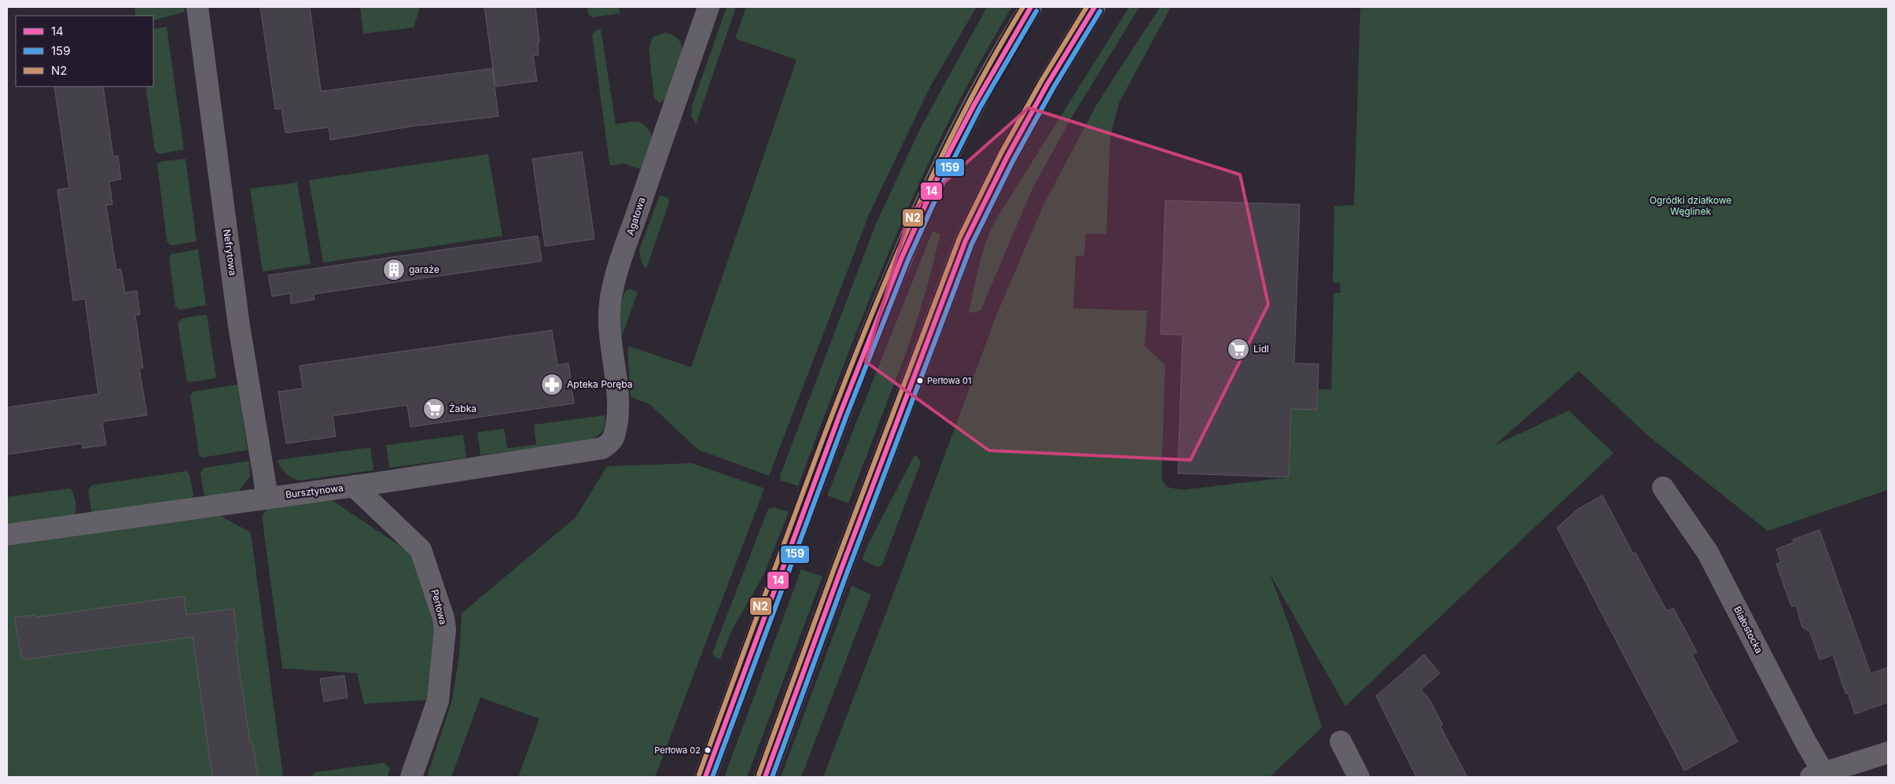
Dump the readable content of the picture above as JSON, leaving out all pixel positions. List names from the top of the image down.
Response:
{
  "streets": {
    "street": [
      "Agatowa",
      "Nefrytowa",
      "Bursztynowa",
      "Perłowa",
      "Białostocka"
    ]
  },
  "crossings": [
    ["Agatowa", "Bursztynowa"],
    ["Nefrytowa", "Bursztynowa"],
    ["Bursztynowa", "Perłowa"]
  ],
  "parks": ["Ogródki działkowe Węglinek"],
  "places": {
    "building": ["garaże"],
    "supermarket": ["Lidl", "Żabka"],
    "other": ["Perłowa 01", "Perłowa 02"],
    "pharmacy": ["Apteka Poręba"]
  },
  "lines": ["transit line 14", "transit line N2", "transit line 159"],
  "legend": ["14", "159", "N2"]
}
